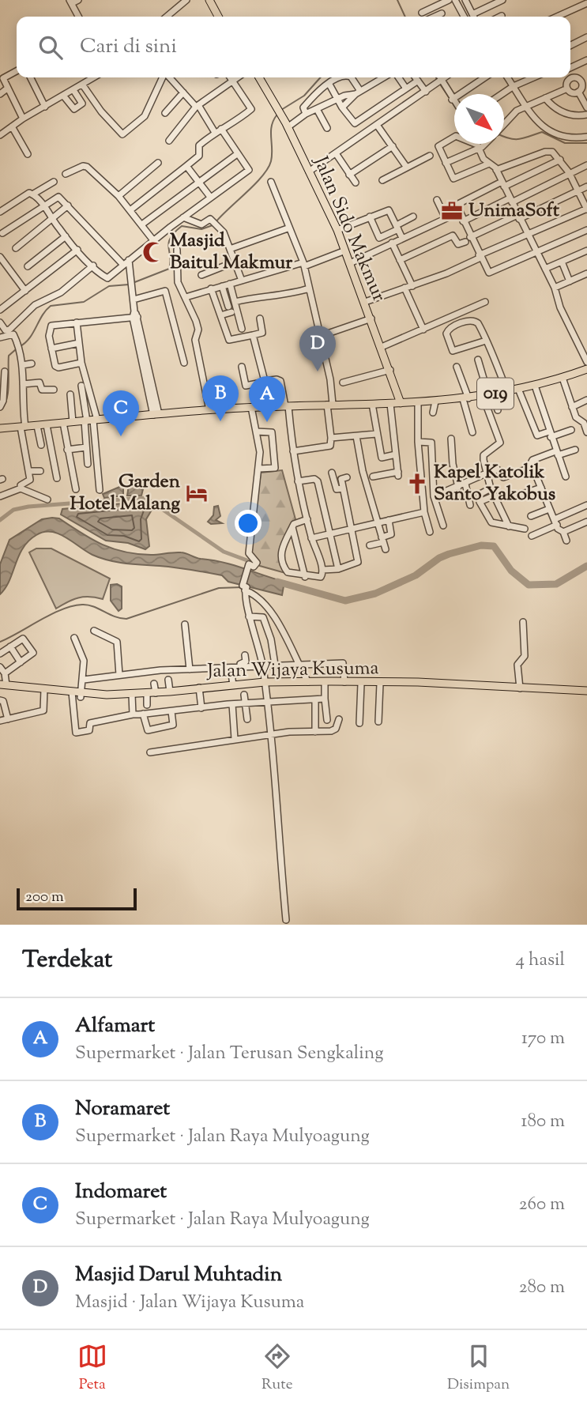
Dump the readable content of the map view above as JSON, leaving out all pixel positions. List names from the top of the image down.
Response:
{
  "streets": {
    "main road": ["Jalan Sido Makmur", "019", "Jalan Wijaya Kusuma"]
  },
  "crossings": [
    ["Jalan Sido Makmur", "019"]
  ],
  "places": {
    "office": ["UnimaSoft"],
    "mosque": ["Masjid Baitul Makmur"],
    "church": ["Kapel Katolik Santo Yakobus"],
    "hotel": ["Garden Hotel Malang"]
  },
  "scale_bar": "200 m",
  "north": "bottom right",
  "page": {
    "search": "Cari di sini",
    "pins": [
      "D",
      "B",
      "A",
      "C"
    ],
    "scale": "200 m",
    "heading": ["Terdekat", "4 hasil"],
    "list": [
      {
        "mark": "A",
        "name": "Alfamart",
        "note": "Supermarket · Jalan Terusan Sengkaling",
        "value": "170 m"
      },
      {
        "mark": "B",
        "name": "Noramaret",
        "note": "Supermarket · Jalan Raya Mulyoagung",
        "value": "180 m"
      },
      {
        "mark": "C",
        "name": "Indomaret",
        "note": "Supermarket · Jalan Raya Mulyoagung",
        "value": "260 m"
      },
      {
        "mark": "D",
        "name": "Masjid Darul Muhtadin",
        "note": "Masjid · Jalan Wijaya Kusuma",
        "value": "280 m"
      }
    ],
    "nav": ["Peta", "Rute", "Disimpan"]
  }
}
